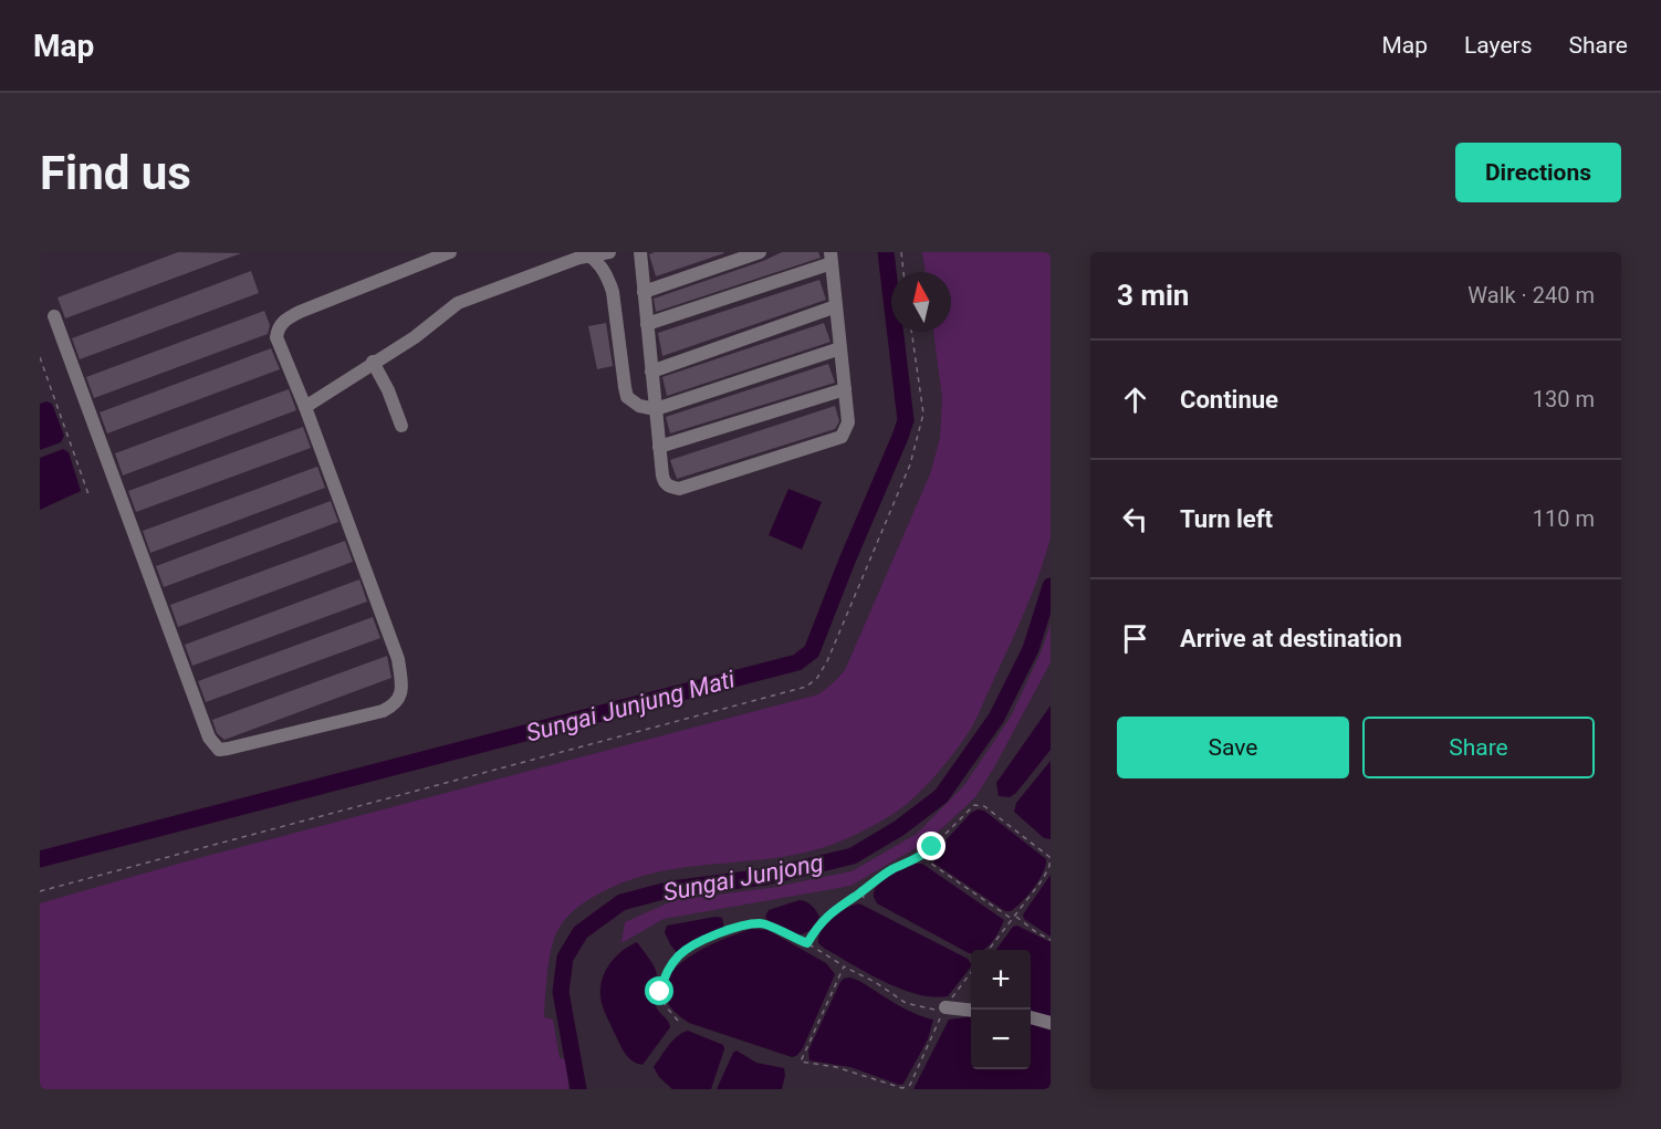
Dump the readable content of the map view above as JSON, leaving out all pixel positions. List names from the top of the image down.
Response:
{
  "water": ["Sungai Junjung Mati", "Sungai Junjong"],
  "north": "top",
  "page": {
    "header": "Map",
    "nav": ["Map", "Layers", "Share"],
    "buttons": [
      "Directions",
      ["Save", "Share"]
    ],
    "title": "Find us",
    "heading": ["3 min", "Walk · 240 m"],
    "list": [
      ["Continue", "130 m"],
      ["Turn left", "110 m"],
      "Arrive at destination"
    ],
    "map_buttons": ["+", "−"]
  }
}
